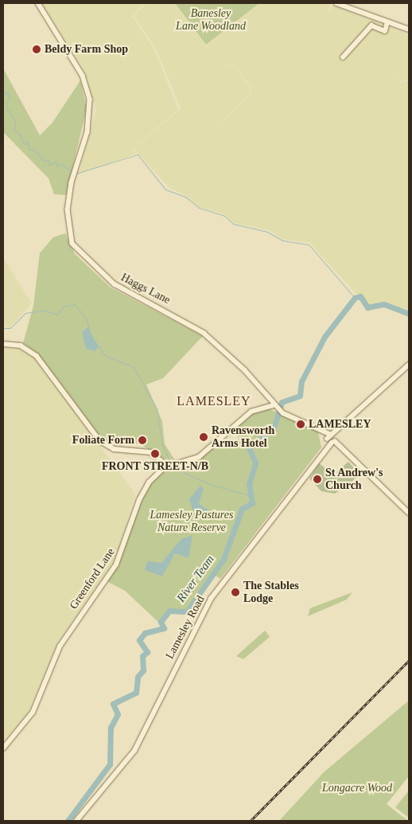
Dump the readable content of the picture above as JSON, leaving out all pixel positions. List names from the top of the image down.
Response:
{
  "streets": {
    "street": ["Haggs Lane", "Greenford Lane", "Lamesley Road"]
  },
  "crossings": [
    ["Haggs Lane", "Lamesley Road"]
  ],
  "districts": ["LAMESLEY"],
  "water": ["River Team"],
  "parks": ["Banesley Lane Woodland", "Lamesley Pastures Nature Reserve", "Longacre Wood"],
  "places": [
    "Beldy Farm Shop",
    "LAMESLEY",
    "Ravensworth Arms Hotel",
    "Foliate Form",
    "FRONT STREET-N/B",
    "St Andrew's Church",
    "The Stables Lodge"
  ]
}
